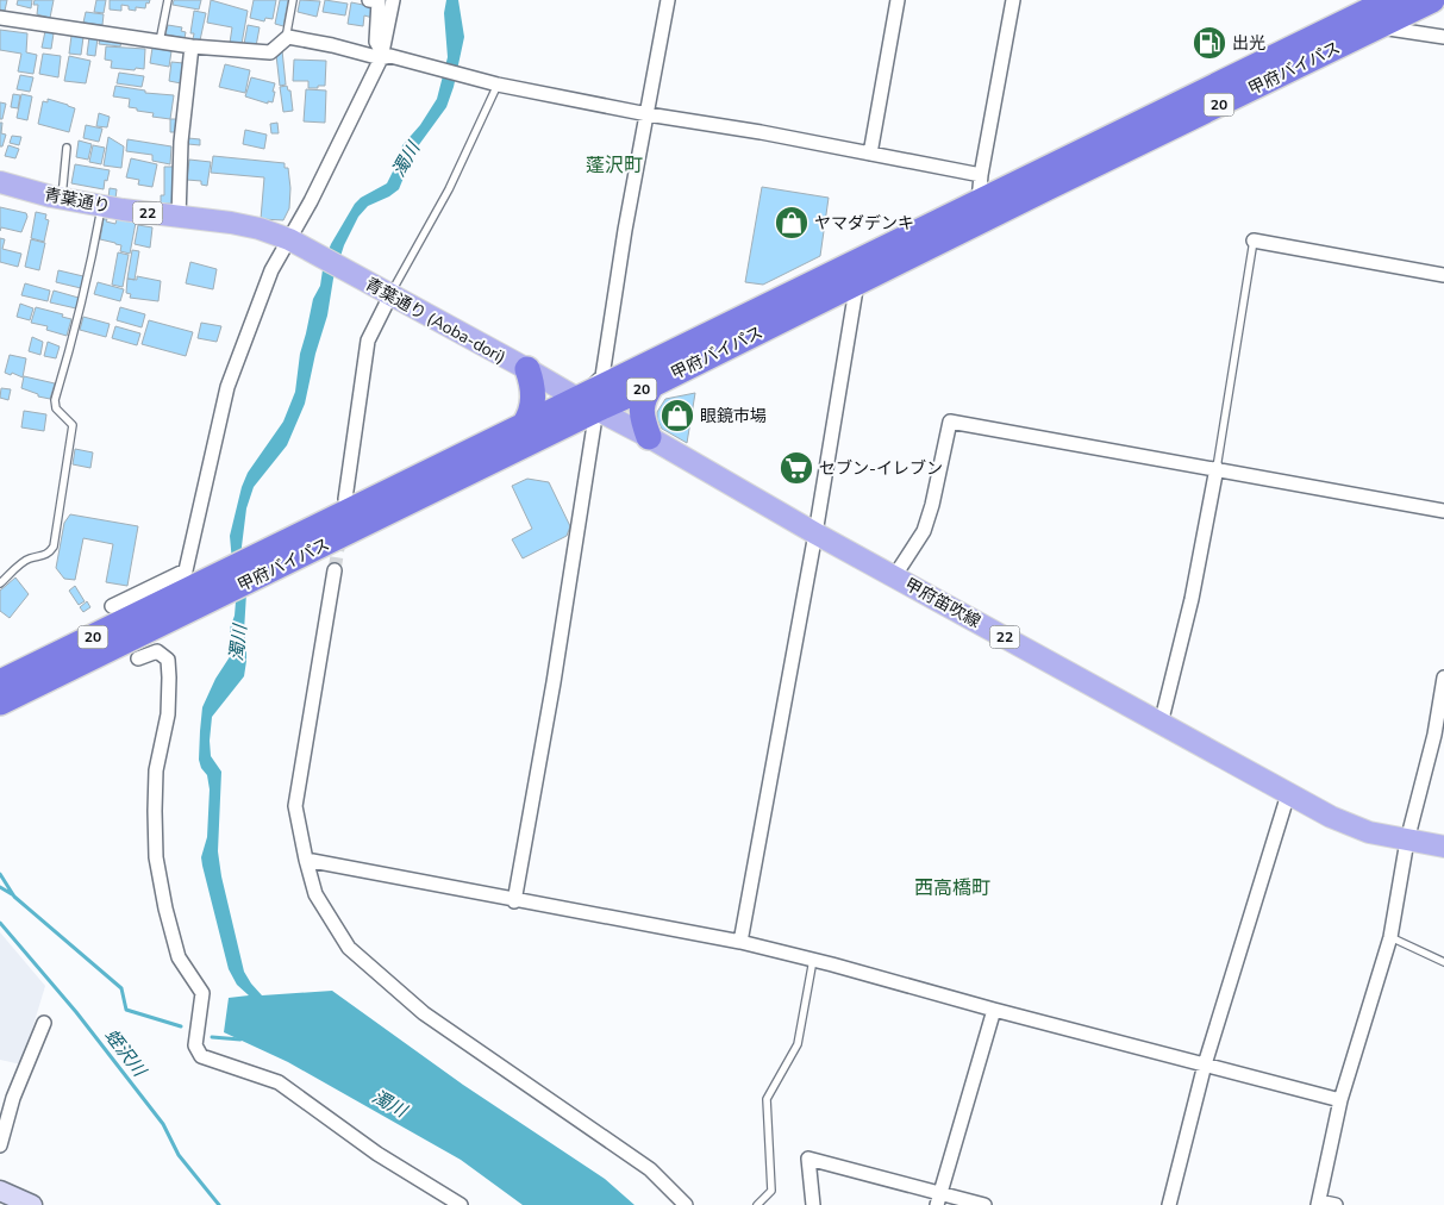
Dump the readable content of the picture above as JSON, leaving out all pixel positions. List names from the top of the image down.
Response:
{
  "streets": {
    "highway": ["甲府バイパス", "20"],
    "main road": [
      "青葉通り",
      "22",
      "青葉通り (Aoba-dori)",
      "甲府笛吹線"
    ]
  },
  "crossings": [
    ["甲府バイパス", "青葉通り (Aoba-dori)"],
    ["甲府バイパス", "甲府笛吹線"],
    ["青葉通り", "青葉通り (Aoba-dori)"],
    ["青葉通り (Aoba-dori)", "甲府笛吹線"]
  ],
  "districts": ["蓬沢町", "西高橋町"],
  "water": ["濁川", "蛭沢川"],
  "places": {
    "fuel station": ["出光"],
    "shop": ["ヤマダデンキ", "眼鏡市場"],
    "supermarket": ["セブン-イレブン"]
  }
}
